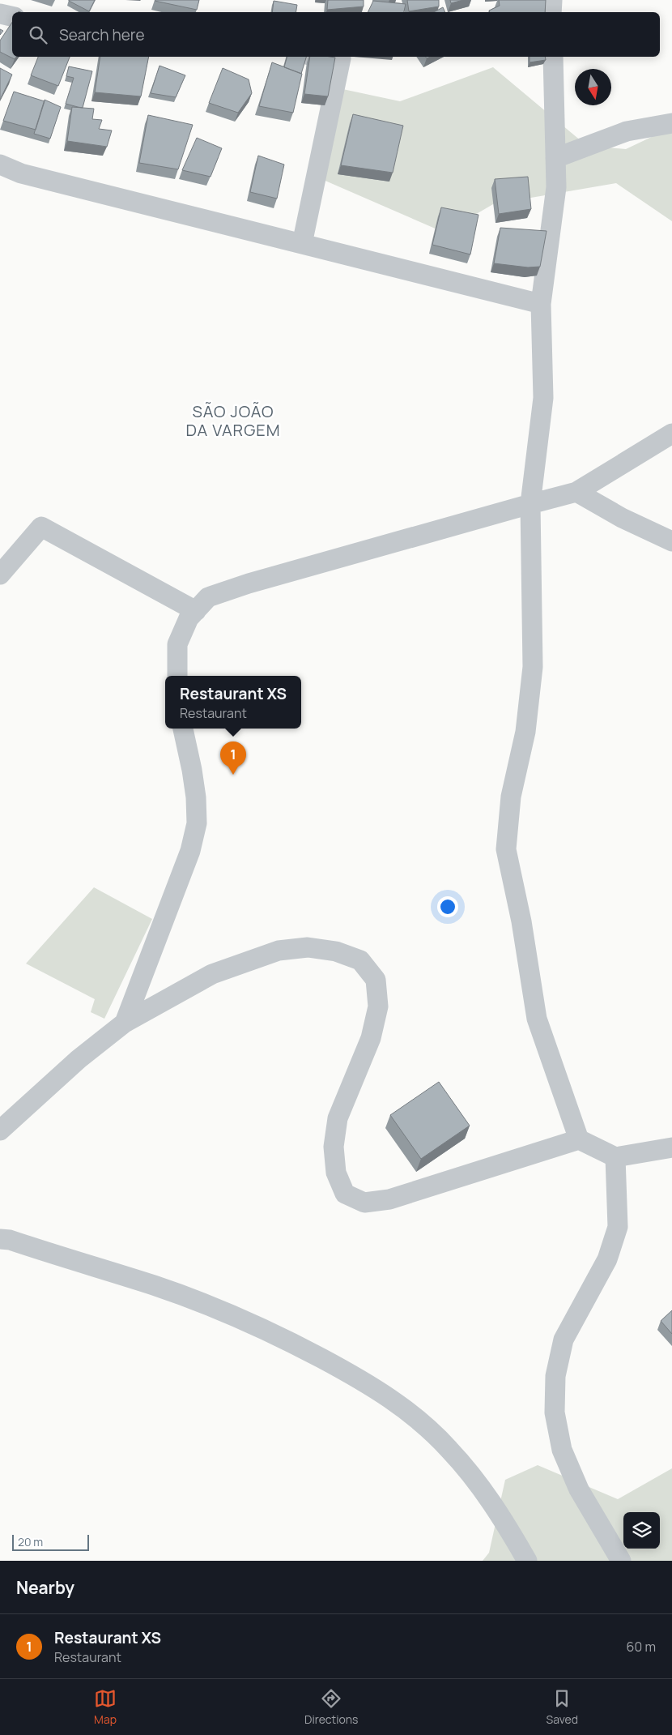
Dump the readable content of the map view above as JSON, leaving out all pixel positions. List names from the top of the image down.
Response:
{
  "districts": ["SÃO JOÃO DA VARGEM"],
  "scale_bar": "20 m",
  "north": "bottom",
  "page": {
    "search": "Search here",
    "popup": ["Restaurant XS", "Restaurant"],
    "pins": "1",
    "scale": "20 m",
    "heading": "Nearby",
    "list": [
      {
        "mark": "1",
        "name": "Restaurant XS",
        "note": "Restaurant",
        "value": "60 m"
      }
    ],
    "nav": ["Map", "Directions", "Saved"]
  }
}
